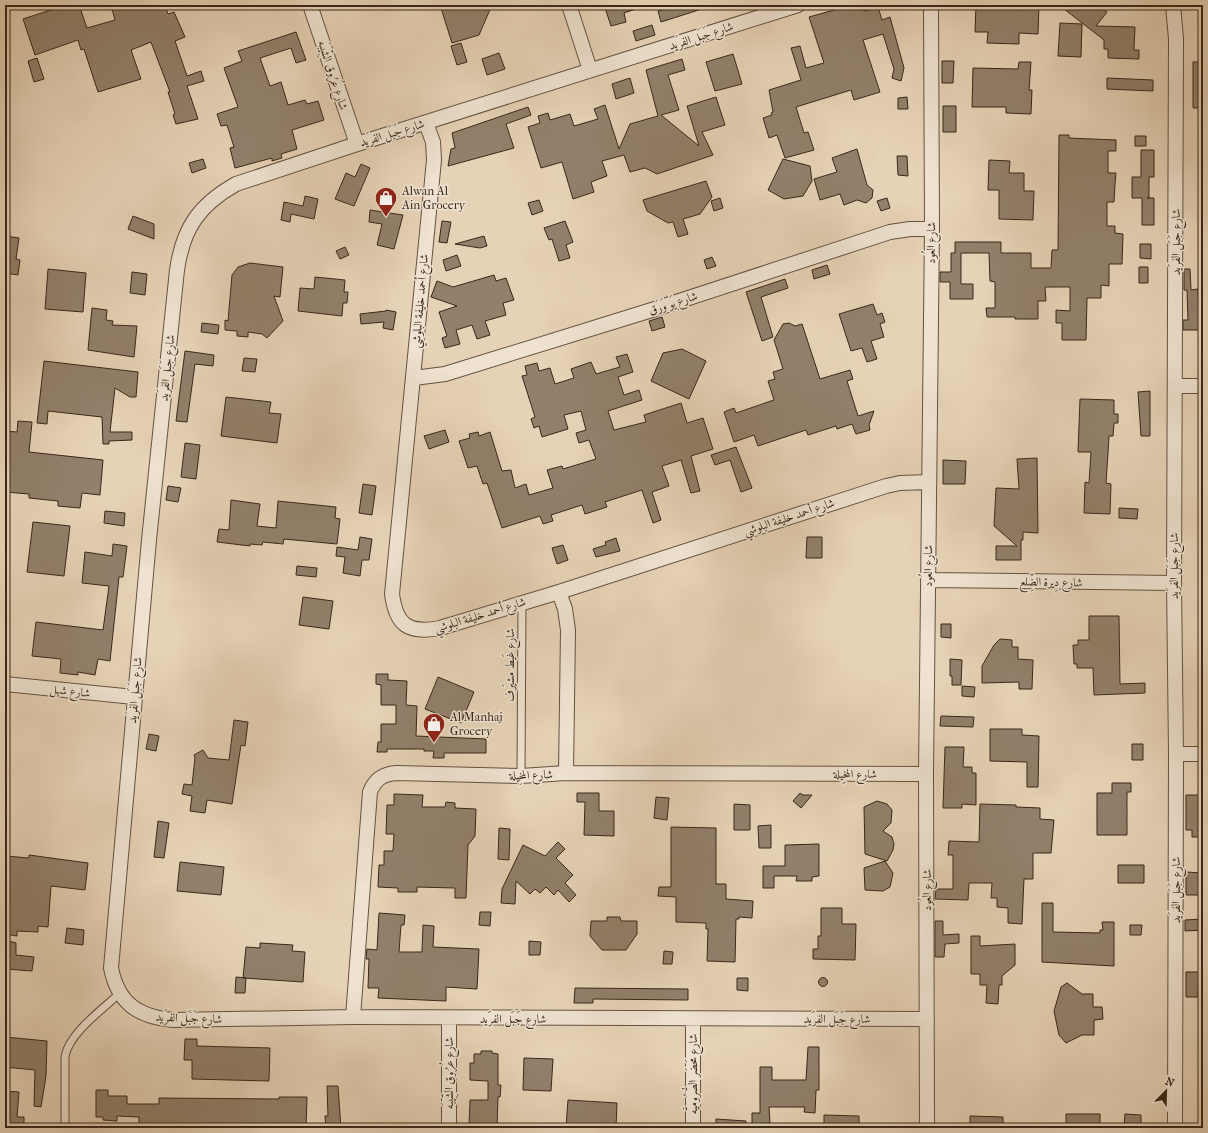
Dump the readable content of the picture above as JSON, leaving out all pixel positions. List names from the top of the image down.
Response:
{
  "streets": {
    "street": [
      "شارع جَبَل الفرَيد",
      "شارع عُرُوق الشِّيبَه",
      "شارع العُود",
      "شارع أحمد خليفة البلوشي",
      "شارع يَو وَرَق",
      "شارع دِيرة الضِّلع",
      "شارع شهل",
      "شارع المخِيلة",
      "شارع مَحضَر الصُّرُوميَّه"
    ],
    "lane": ["شارع غَيط مشيَرف"]
  },
  "crossings": [
    ["شارع جَبَل الفرَيد", "شارع عُرُوق الشِّيبَه"],
    ["شارع جَبَل الفرَيد", "شارع العُود"],
    ["شارع جَبَل الفرَيد", "شارع أحمد خليفة البلوشي"],
    ["شارع جَبَل الفرَيد", "شارع دِيرة الضِّلع"],
    ["شارع جَبَل الفرَيد", "شارع شهل"],
    ["شارع جَبَل الفرَيد", "شارع المخِيلة"],
    ["شارع جَبَل الفرَيد", "شارع مَحضَر الصُّرُوميَّه"],
    ["شارع العُود", "شارع أحمد خليفة البلوشي"],
    ["شارع العُود", "شارع يَو وَرَق"],
    ["شارع العُود", "شارع دِيرة الضِّلع"],
    ["شارع العُود", "شارع المخِيلة"],
    ["شارع أحمد خليفة البلوشي", "شارع يَو وَرَق"],
    ["شارع أحمد خليفة البلوشي", "شارع غَيط مشيَرف"],
    ["شارع غَيط مشيَرف", "شارع المخِيلة"]
  ],
  "places": {
    "shop": ["Alwan Al Ain Grocery", "Al Manhaj Grocery"]
  },
  "north": "top right"
}
